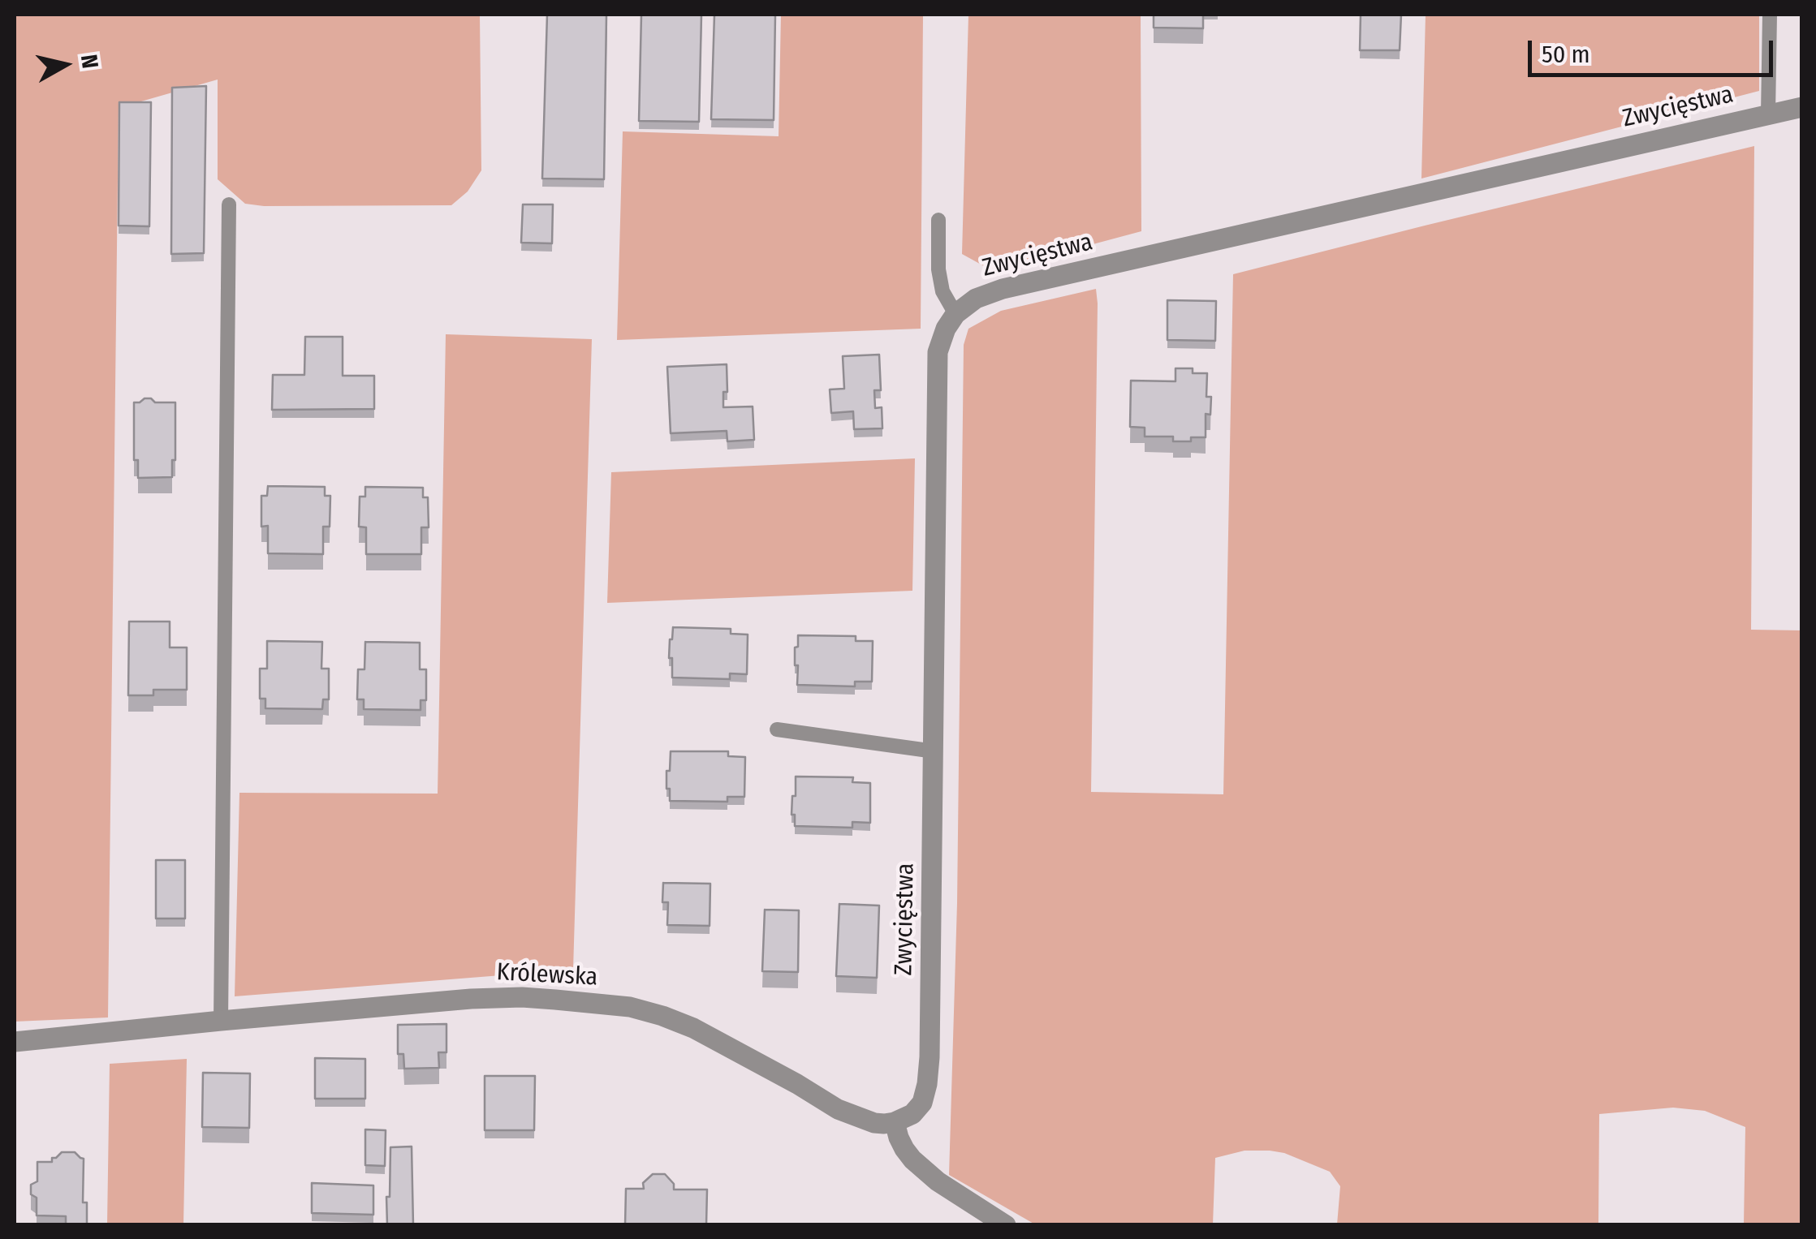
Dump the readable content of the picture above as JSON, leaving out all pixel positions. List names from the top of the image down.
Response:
{
  "streets": {
    "street": ["Zwycięstwa", "Królewska"]
  },
  "crossings": [
    ["Zwycięstwa", "Królewska"]
  ],
  "scale_bar": "50 m",
  "north": "right"
}
